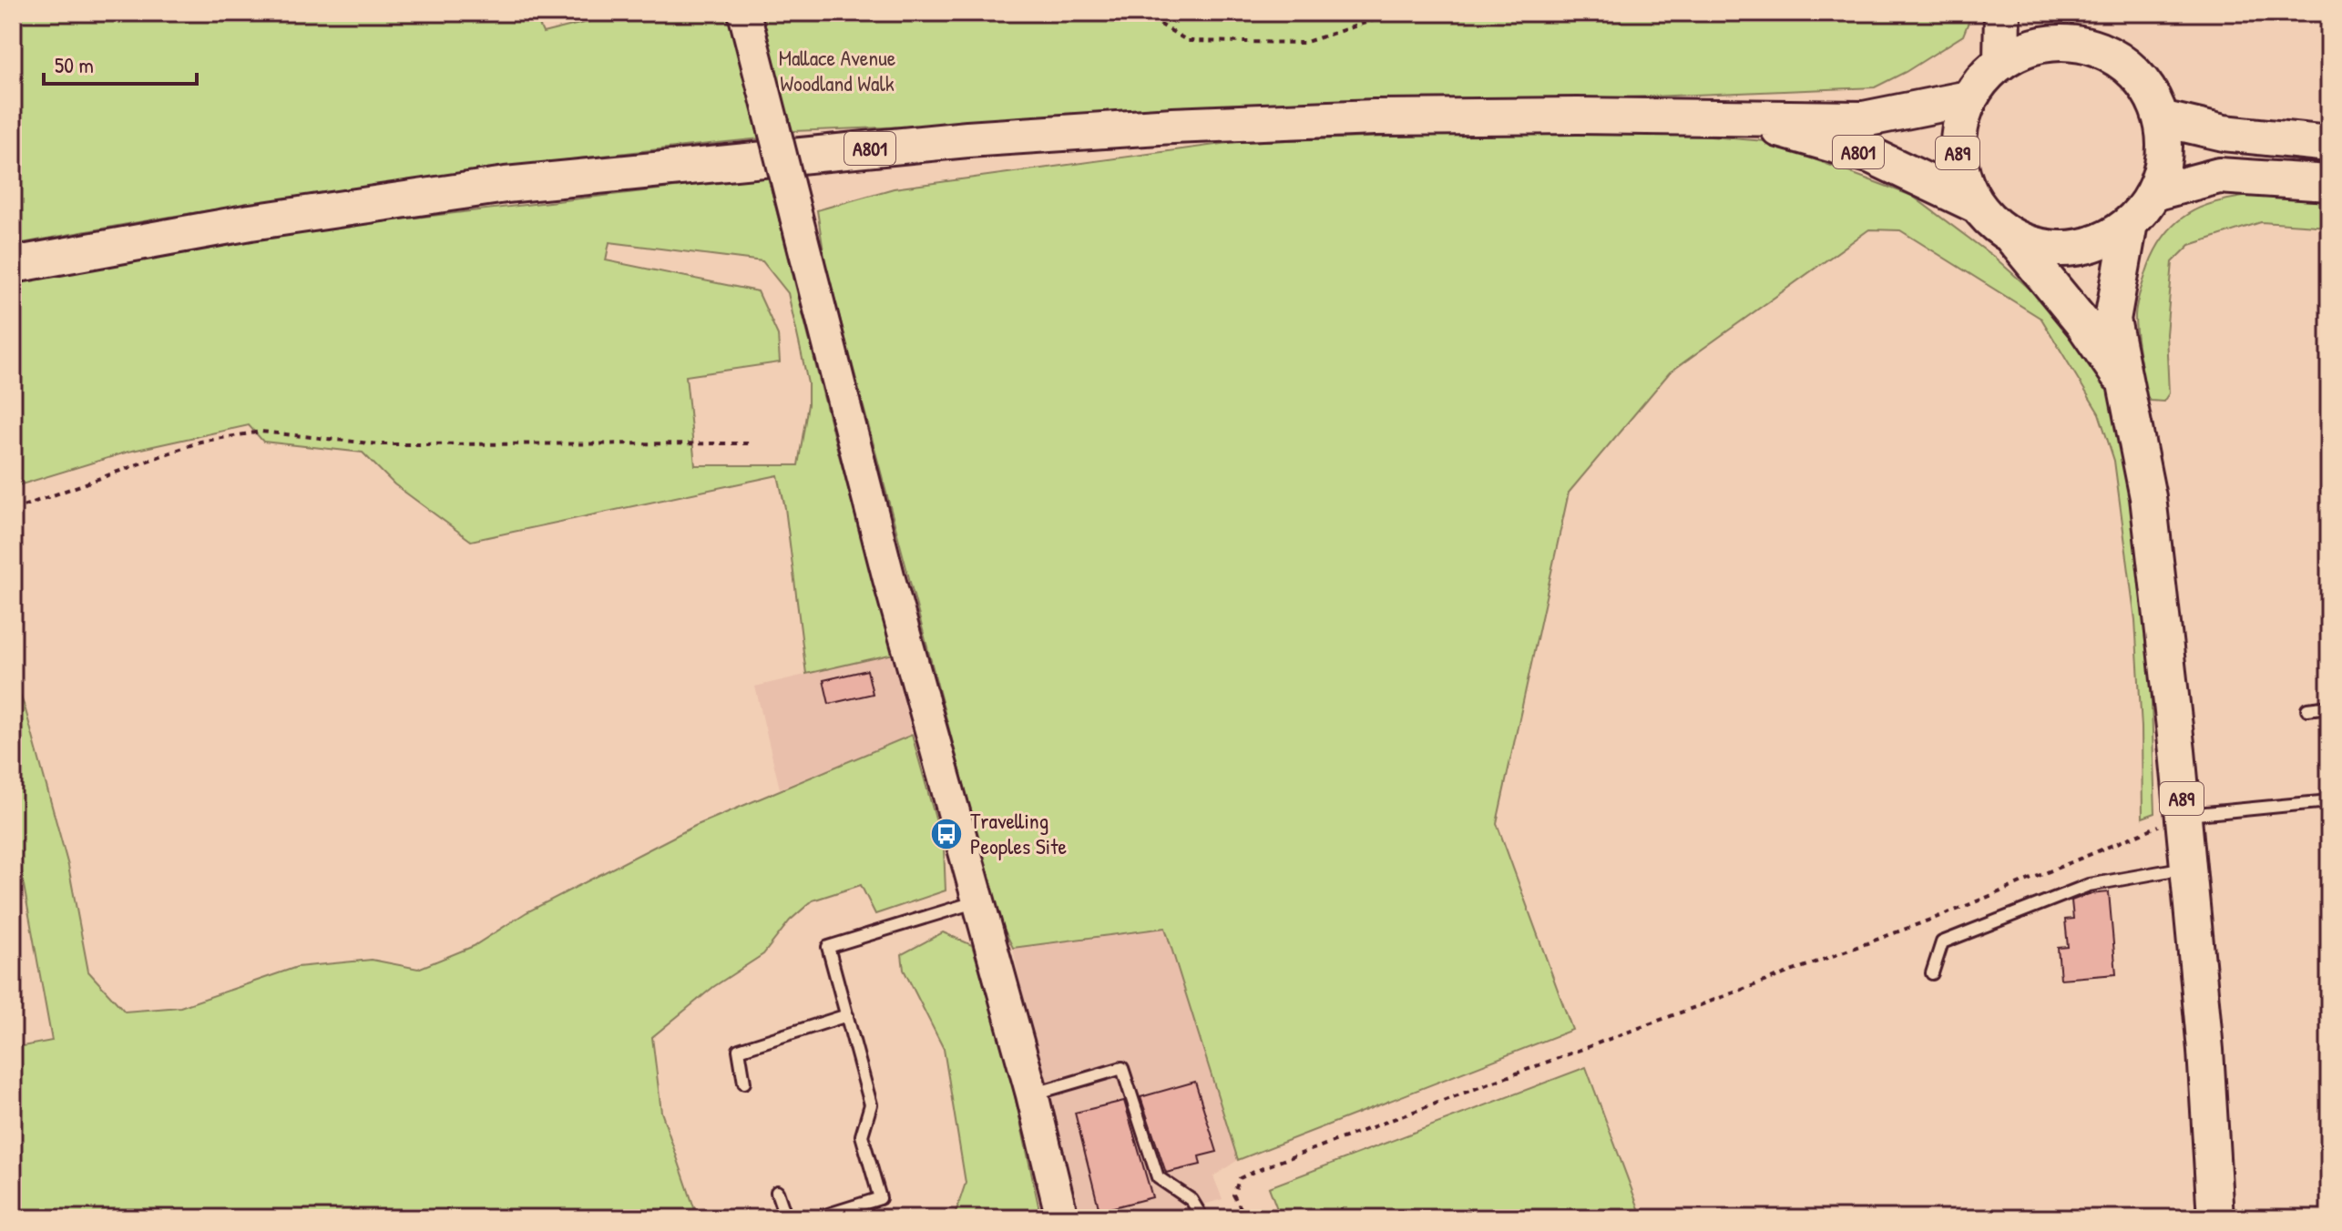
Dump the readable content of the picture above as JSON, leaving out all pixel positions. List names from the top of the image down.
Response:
{
  "streets": {
    "main road": ["A801", "A89"]
  },
  "crossings": [
    ["A801", "A89"]
  ],
  "parks": ["Mallace Avenue Woodland Walk"],
  "places": {
    "bus stop": ["Travelling Peoples Site"]
  },
  "scale_bar": "50 m"
}
